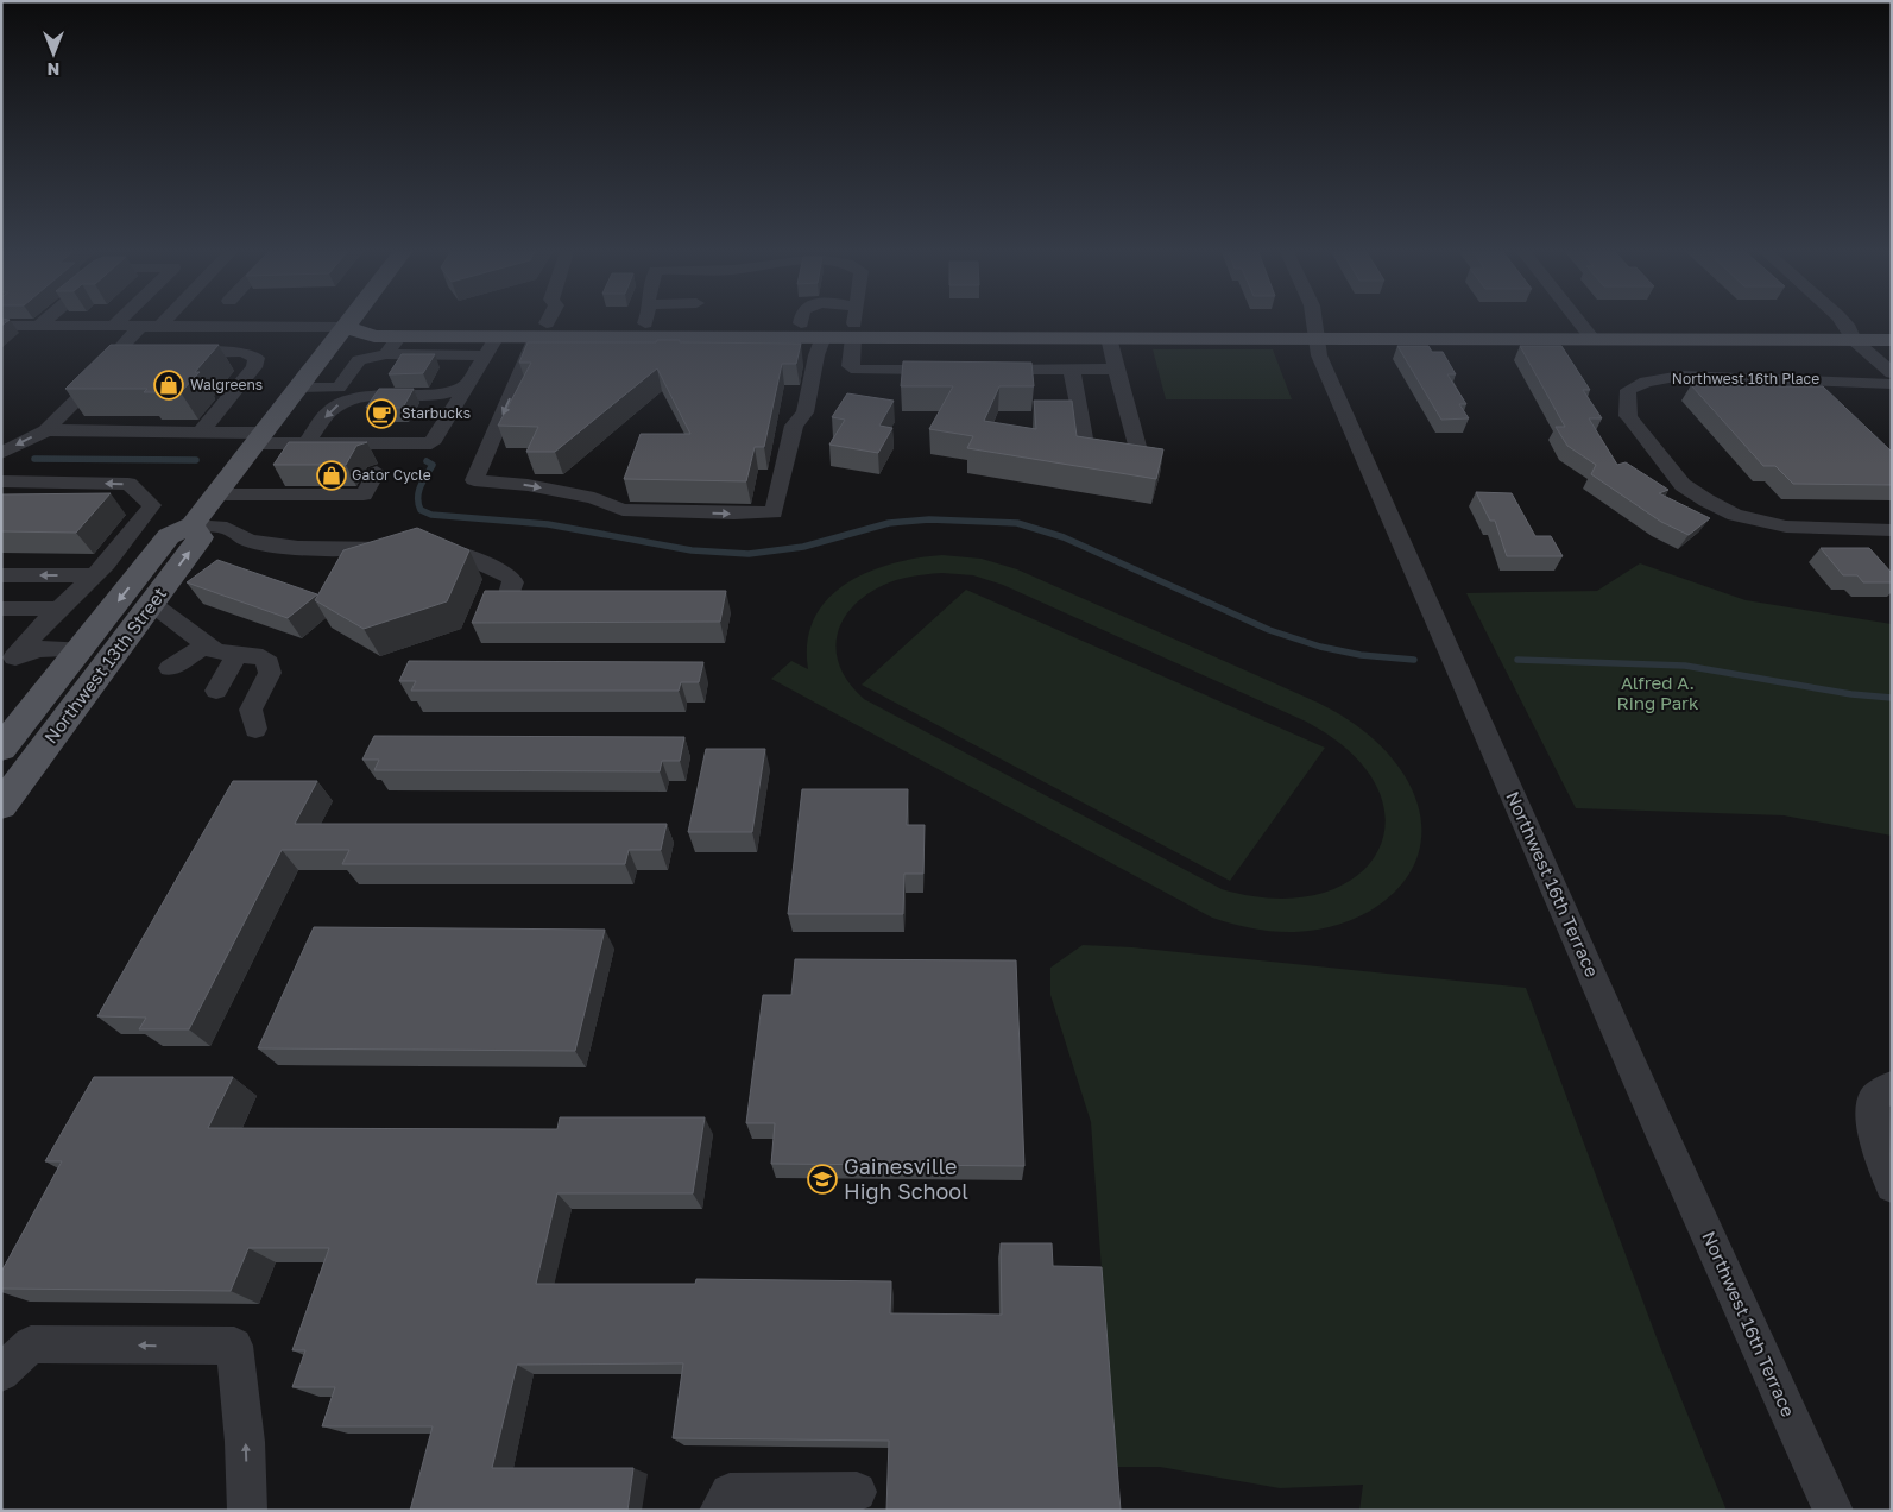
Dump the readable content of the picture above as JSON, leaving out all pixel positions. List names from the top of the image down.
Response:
{
  "streets": {
    "main road": ["Northwest 13th Street"],
    "street": ["Northwest 16th Place", "Northwest 16th Terrace"]
  },
  "parks": ["Alfred A. Ring Park"],
  "places": {
    "shop": ["Walgreens", "Gator Cycle"],
    "cafe": ["Starbucks"],
    "school or university": ["Gainesville High School"]
  },
  "north": "bottom"
}
